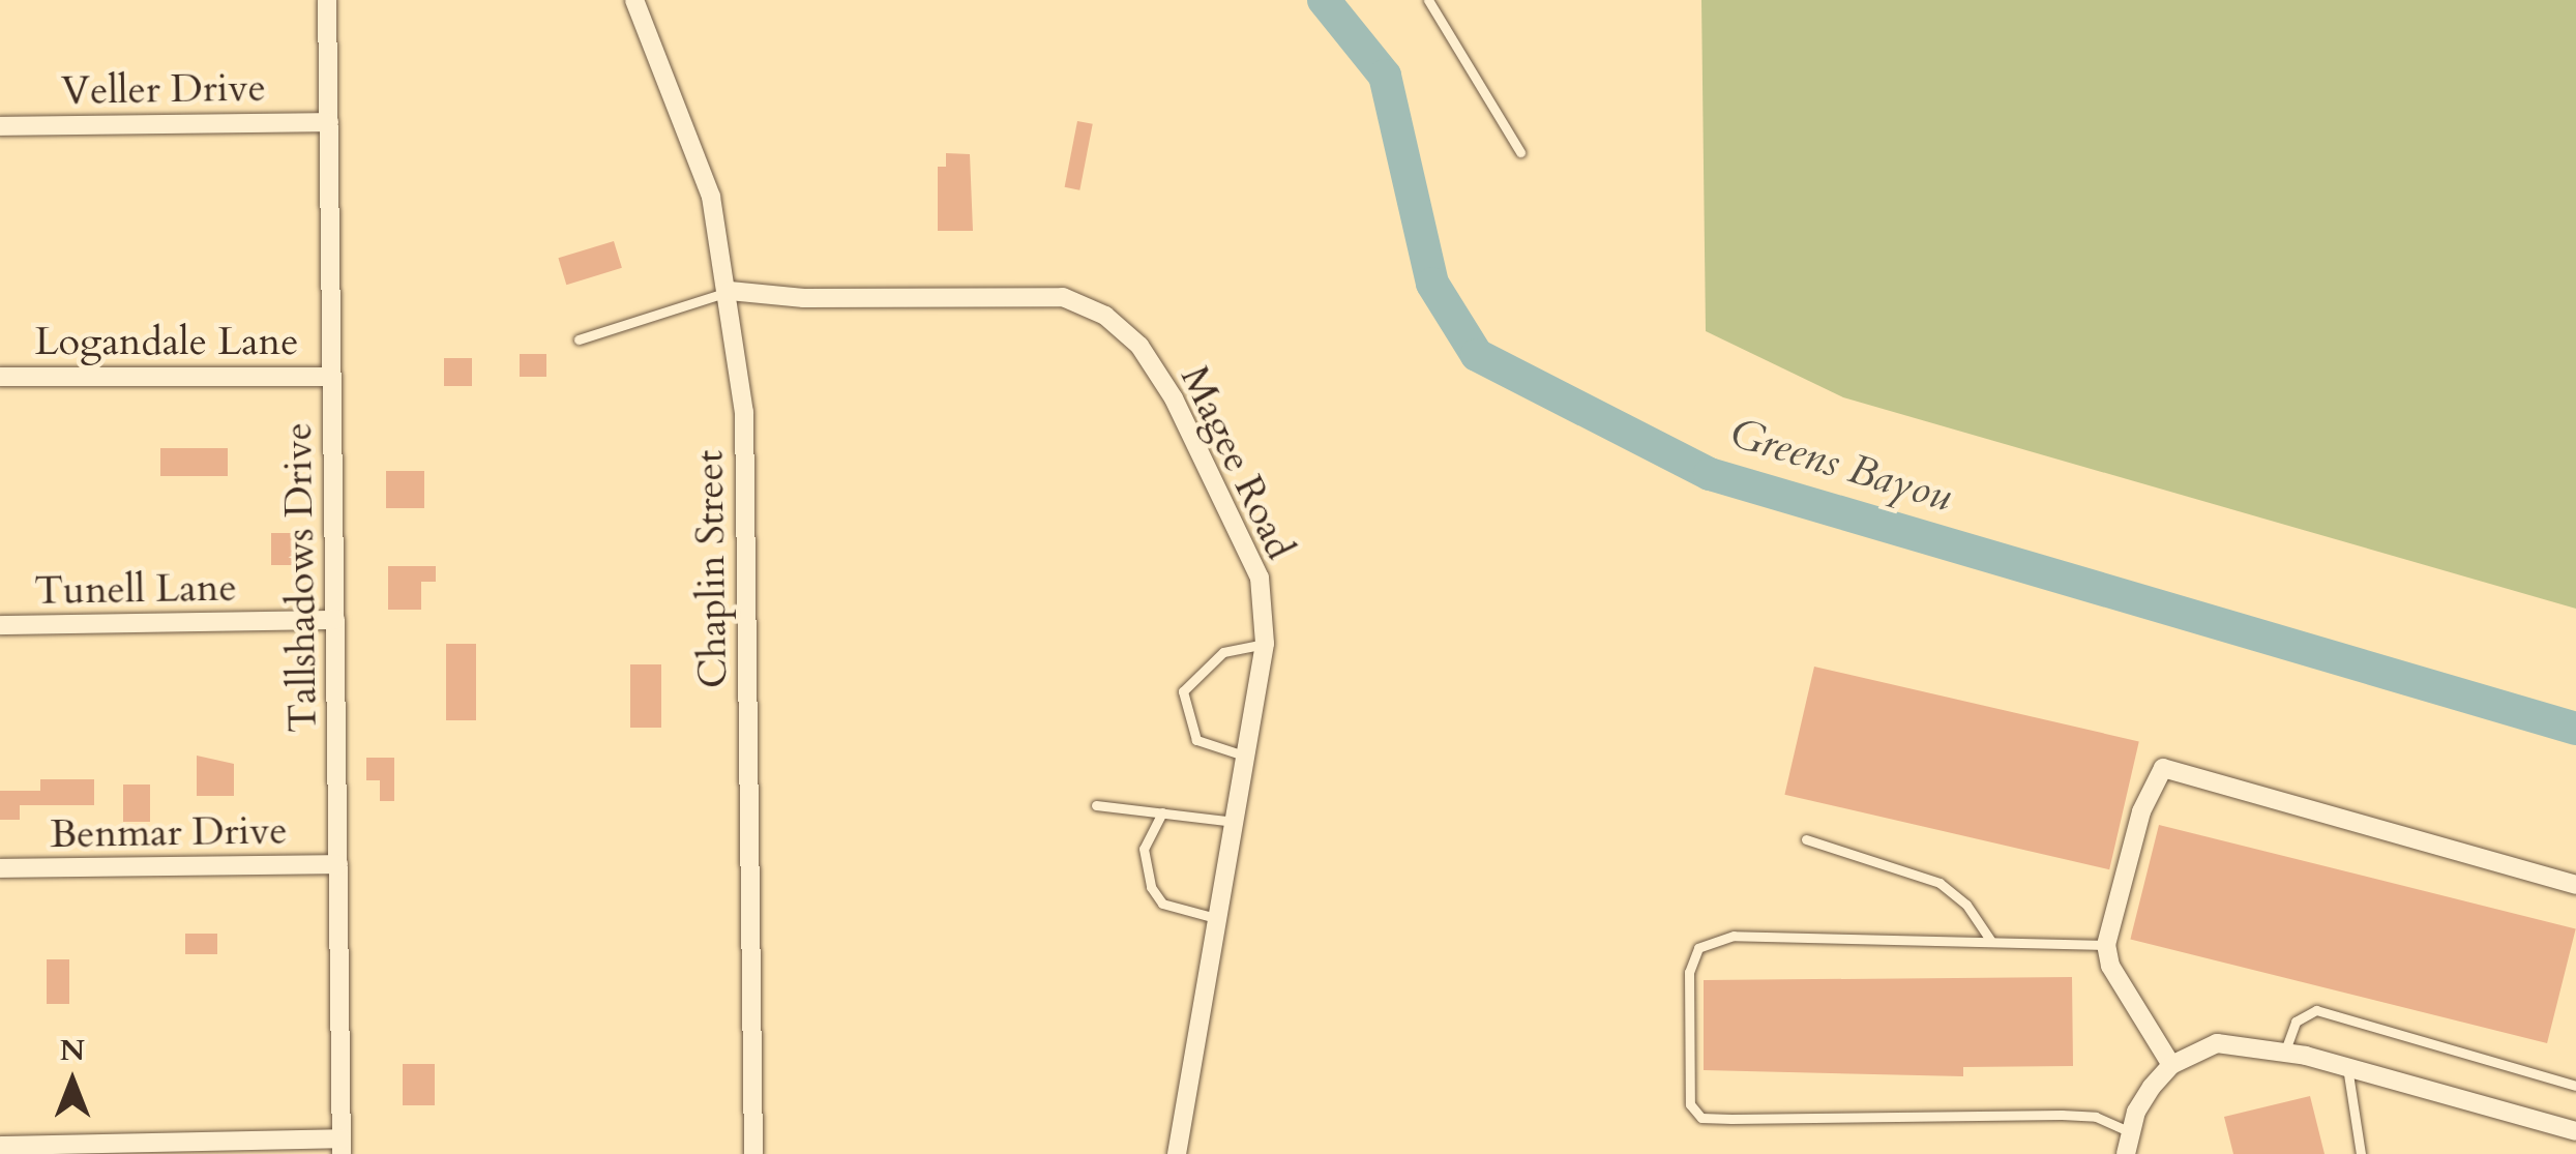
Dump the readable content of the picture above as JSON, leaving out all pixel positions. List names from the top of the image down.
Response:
{
  "streets": {
    "street": [
      "Veller Drive",
      "Logandale Lane",
      "Magee Road",
      "Chaplin Street",
      "Tallshadows Drive",
      "Tunell Lane",
      "Benmar Drive"
    ]
  },
  "crossings": [
    ["Veller Drive", "Tallshadows Drive"],
    ["Logandale Lane", "Tallshadows Drive"],
    ["Magee Road", "Chaplin Street"],
    ["Tallshadows Drive", "Tunell Lane"],
    ["Tallshadows Drive", "Benmar Drive"]
  ],
  "water": ["Greens Bayou"],
  "north": "top"
}
